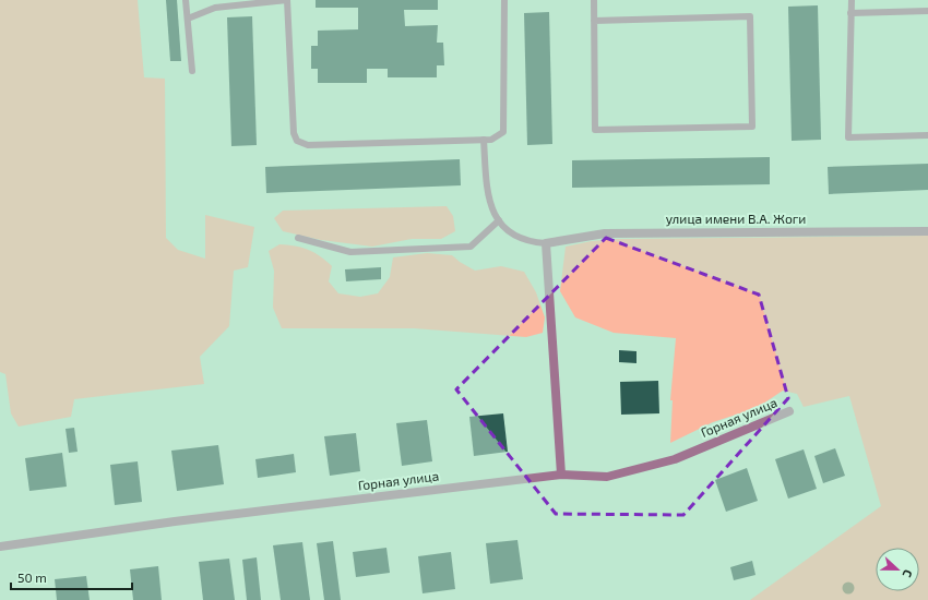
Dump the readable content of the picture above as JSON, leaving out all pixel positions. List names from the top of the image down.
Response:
{
  "streets": {
    "street": ["улица имени В.А. Жоги", "Горная улица"]
  },
  "scale_bar": "50 m",
  "north": "right"
}
